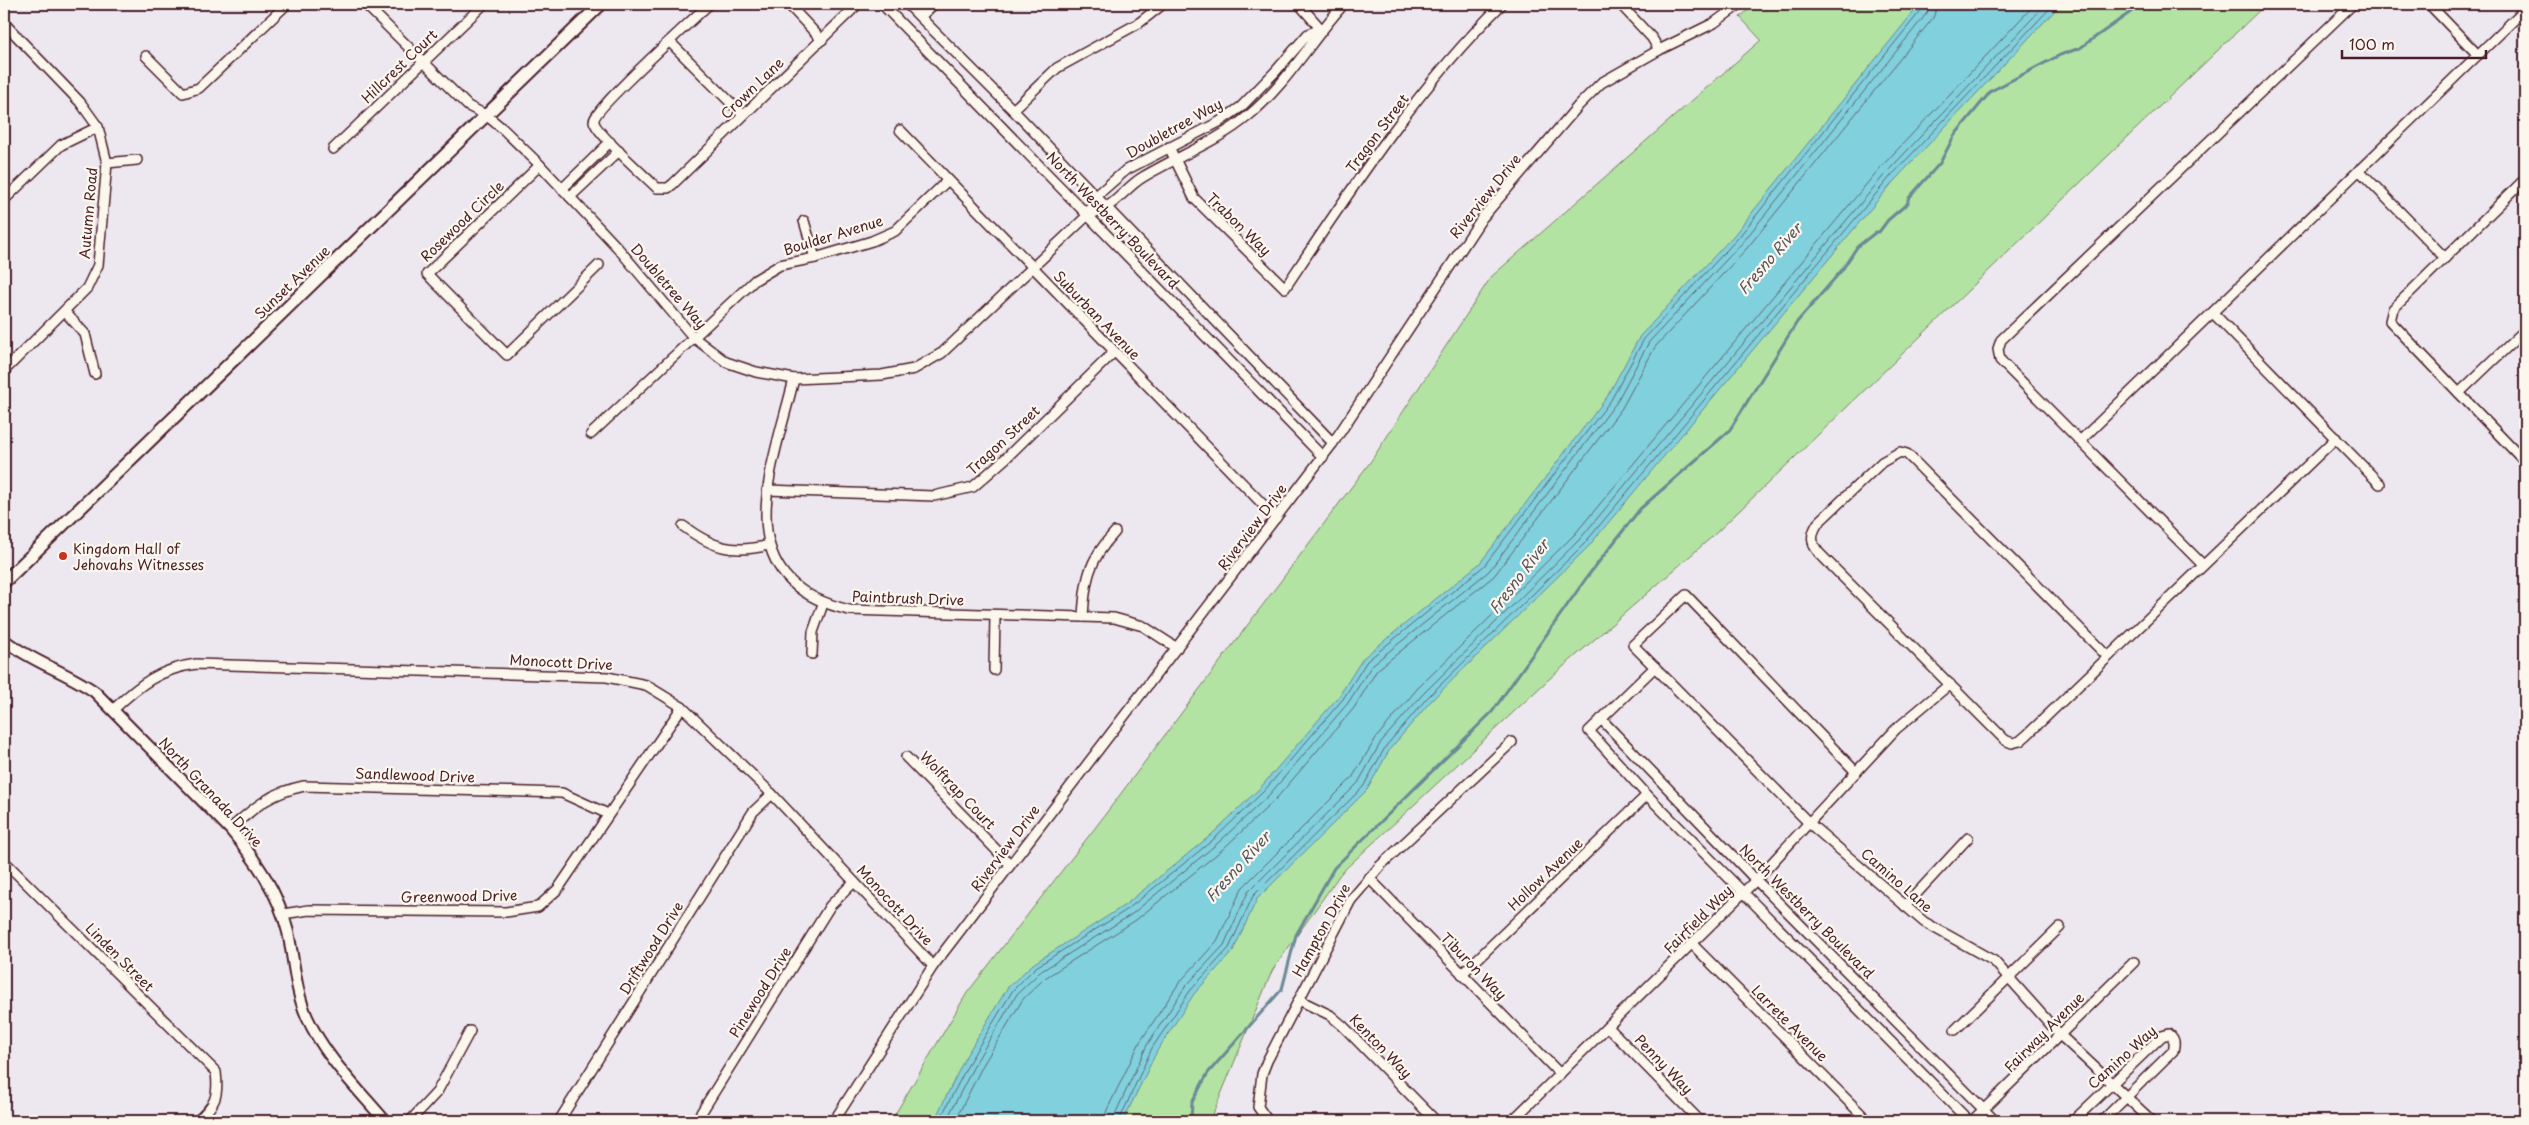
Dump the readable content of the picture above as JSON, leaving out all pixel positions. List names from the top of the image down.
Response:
{
  "streets": {
    "main road": ["Sunset Avenue"],
    "street": [
      "Hillcrest Court",
      "Crown Lane",
      "Doubletree Way",
      "Tragon Street",
      "Riverview Drive",
      "Autumn Road",
      "North Westberry Boulevard",
      "Rosewood Circle",
      "Trabon Way",
      "Boulder Avenue",
      "Suburban Avenue",
      "Paintbrush Drive",
      "Monocott Drive",
      "Sandlewood Drive",
      "Wolftrap Court",
      "North Granada Drive",
      "Hollow Avenue",
      "Camino Lane",
      "Greenwood Drive",
      "Fairfield Way",
      "Hampton Drive",
      "Driftwood Drive",
      "Linden Street",
      "Tiburon Way",
      "Pinewood Drive",
      "Larrete Avenue",
      "Fairway Avenue",
      "Kenton Way",
      "Camino Way",
      "Penny Way"
    ]
  },
  "crossings": [
    ["Hillcrest Court", "Doubletree Way"],
    ["Doubletree Way", "North Westberry Boulevard"],
    ["Doubletree Way", "Rosewood Circle"],
    ["Doubletree Way", "Trabon Way"],
    ["Doubletree Way", "Boulder Avenue"],
    ["Doubletree Way", "Sunset Avenue"],
    ["Doubletree Way", "Suburban Avenue"],
    ["Doubletree Way", "Paintbrush Drive"],
    ["Tragon Street", "Trabon Way"],
    ["Tragon Street", "Suburban Avenue"],
    ["Tragon Street", "Paintbrush Drive"],
    ["Riverview Drive", "North Westberry Boulevard"],
    ["Riverview Drive", "Suburban Avenue"],
    ["Riverview Drive", "Paintbrush Drive"],
    ["Riverview Drive", "Monocott Drive"],
    ["Riverview Drive", "Wolftrap Court"],
    ["North Westberry Boulevard", "Fairfield Way"],
    ["North Westberry Boulevard", "Fairway Avenue"],
    ["Boulder Avenue", "Suburban Avenue"],
    ["Monocott Drive", "North Granada Drive"],
    ["Monocott Drive", "Greenwood Drive"],
    ["Monocott Drive", "Driftwood Drive"],
    ["Monocott Drive", "Pinewood Drive"],
    ["Sandlewood Drive", "North Granada Drive"],
    ["Sandlewood Drive", "Greenwood Drive"],
    ["North Granada Drive", "Greenwood Drive"],
    ["Hollow Avenue", "Tiburon Way"],
    ["Camino Lane", "Fairfield Way"],
    ["Camino Lane", "Fairway Avenue"],
    ["Camino Lane", "Camino Way"],
    ["Fairfield Way", "Tiburon Way"],
    ["Fairfield Way", "Larrete Avenue"],
    ["Fairfield Way", "Penny Way"],
    ["Hampton Drive", "Tiburon Way"],
    ["Hampton Drive", "Kenton Way"]
  ],
  "water": ["Fresno River"],
  "places": ["Kingdom Hall of Jehovahs Witnesses"],
  "scale_bar": "100 m"
}
